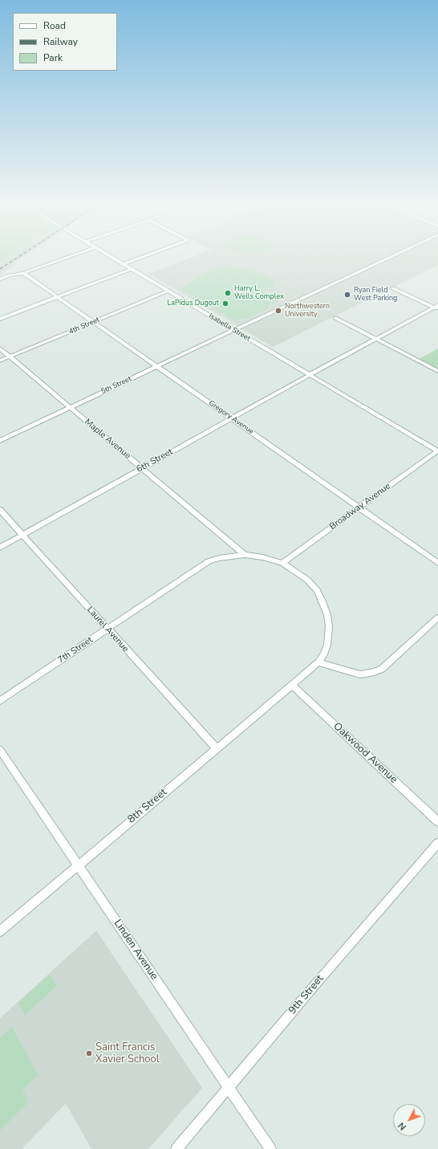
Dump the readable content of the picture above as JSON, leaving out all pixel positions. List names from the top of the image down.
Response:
{
  "streets": {
    "street": [
      "4th Street",
      "Isabella Street",
      "5th Street",
      "Gregory Avenue",
      "Maple Avenue",
      "6th Street",
      "Broadway Avenue",
      "Laurel Avenue",
      "7th Street",
      "Oakwood Avenue",
      "8th Street",
      "Linden Avenue",
      "9th Street"
    ]
  },
  "crossings": [
    ["4th Street", "Isabella Street"],
    ["4th Street", "Gregory Avenue"],
    ["4th Street", "Maple Avenue"],
    ["Isabella Street", "5th Street"],
    ["Isabella Street", "6th Street"],
    ["Isabella Street", "Broadway Avenue"],
    ["5th Street", "Gregory Avenue"],
    ["5th Street", "Maple Avenue"],
    ["Gregory Avenue", "6th Street"],
    ["Gregory Avenue", "Broadway Avenue"],
    ["Maple Avenue", "6th Street"],
    ["Maple Avenue", "7th Street"],
    ["6th Street", "Laurel Avenue"],
    ["Broadway Avenue", "7th Street"],
    ["Laurel Avenue", "7th Street"],
    ["Laurel Avenue", "8th Street"],
    ["7th Street", "8th Street"],
    ["Oakwood Avenue", "8th Street"],
    ["8th Street", "Linden Avenue"],
    ["Linden Avenue", "9th Street"]
  ],
  "places": [
    "Harry L. Wells Complex",
    "Ryan Field West Parking",
    "LaPidus Dugout",
    "Northwestern University",
    "Saint Francis Xavier School"
  ],
  "legend": ["Road", "Railway", "Park"],
  "north": "bottom left"
}
